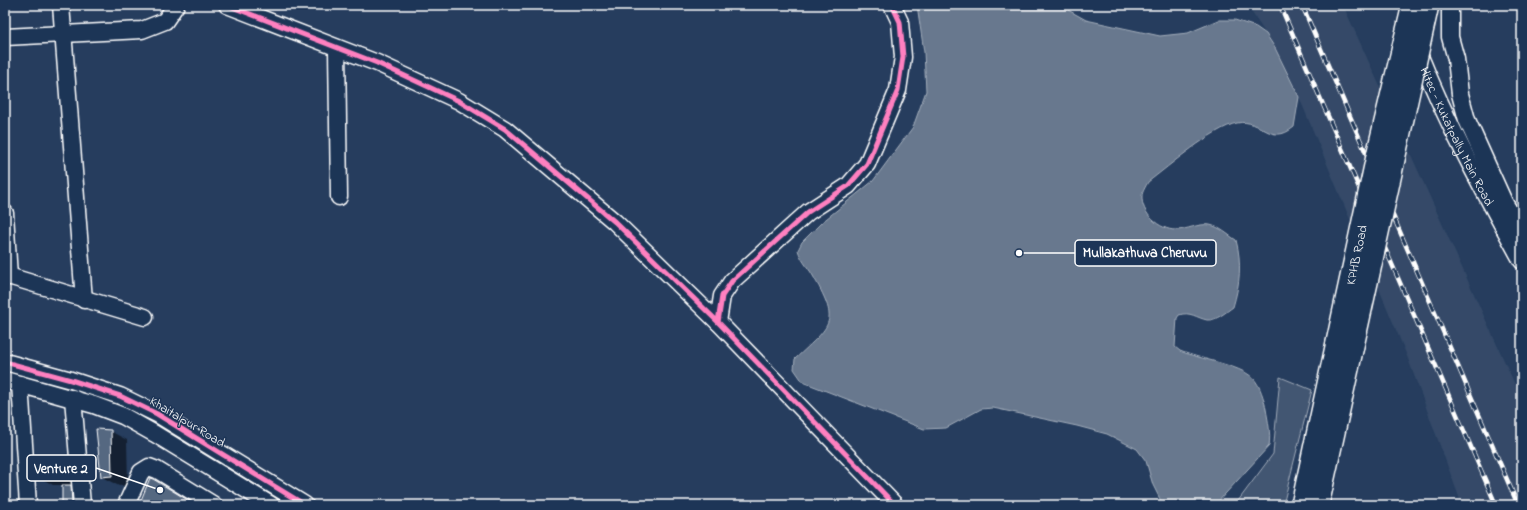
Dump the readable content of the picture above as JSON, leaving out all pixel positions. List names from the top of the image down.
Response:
{
  "streets": {
    "main road": ["KPHB Road"],
    "street": ["Hitec - Kukatpally Main Road", "Khaitalpur Road"]
  },
  "places": ["Mullakathuva Cheruvu", "Venture 2"]
}
